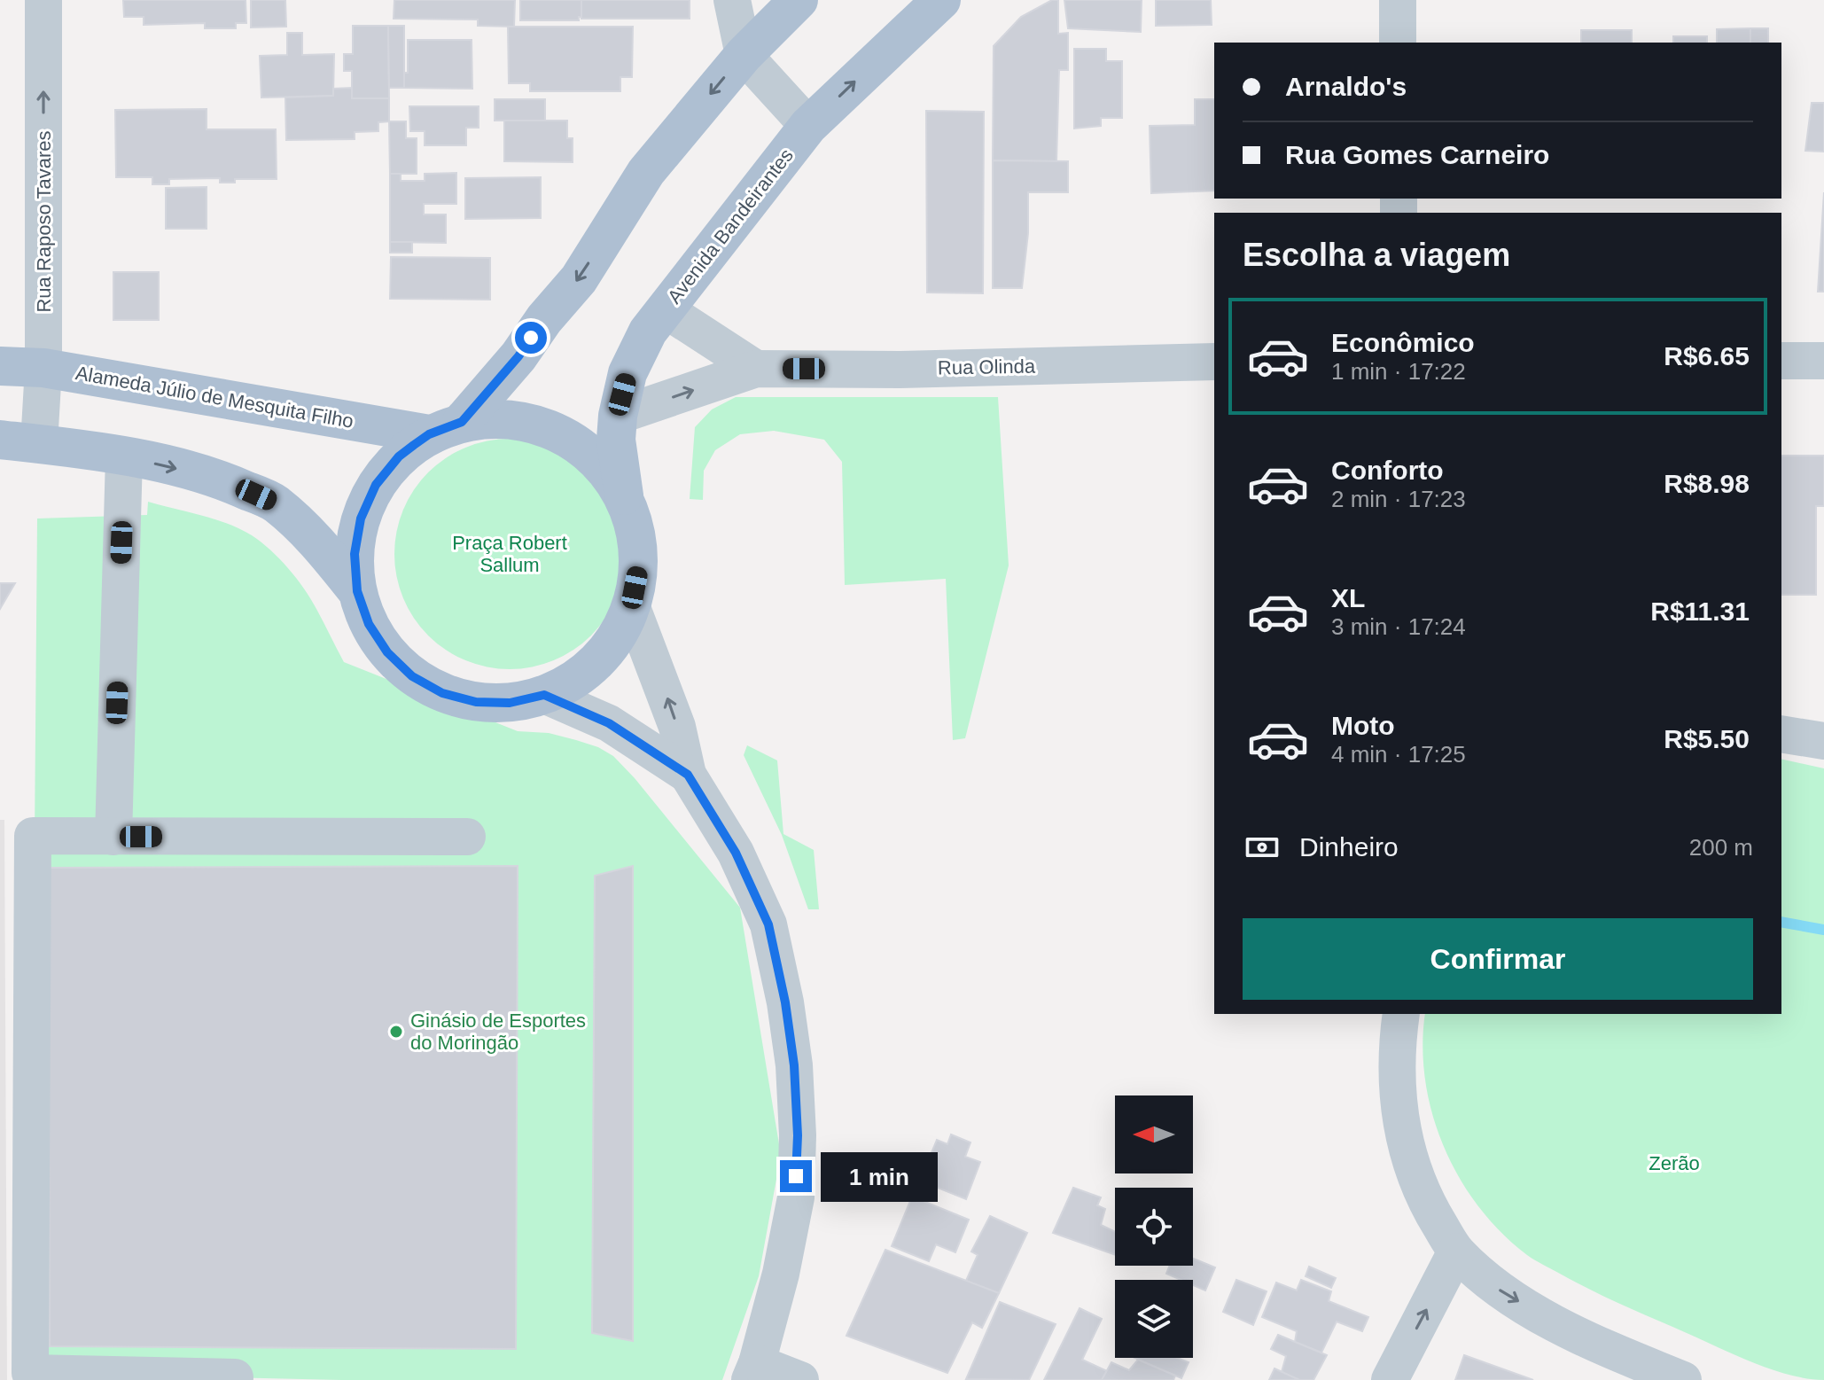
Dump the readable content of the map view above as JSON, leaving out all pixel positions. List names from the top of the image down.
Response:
{
  "streets": {
    "main road": ["Avenida Bandeirantes", "Alameda Júlio de Mesquita Filho"],
    "street": ["Rua Raposo Tavares", "Rua Olinda"]
  },
  "crossings": [
    ["Rua Raposo Tavares", "Alameda Júlio de Mesquita Filho"],
    ["Avenida Bandeirantes", "Rua Olinda"]
  ],
  "one_way": ["Rua Raposo Tavares"],
  "parks": ["Praça Robert Sallum", "Zerão"],
  "places": ["Ginásio de Esportes do Moringão"],
  "north": "left",
  "page": {
    "banner": ["Arnaldo's", "Rua Gomes Carneiro"],
    "heading": "Escolha a viagem",
    "list": [
      {
        "name": "Econômico",
        "note": "1 min · 17:22",
        "value": "R$6.65"
      },
      {
        "name": "Conforto",
        "note": "2 min · 17:23",
        "value": "R$8.98"
      },
      {
        "name": "XL",
        "note": "3 min · 17:24",
        "value": "R$11.31"
      },
      {
        "name": "Moto",
        "note": "4 min · 17:25",
        "value": "R$5.50"
      }
    ],
    "pay": ["Dinheiro", "200 m"],
    "buttons": "Confirmar",
    "bubble": "1 min"
  }
}
